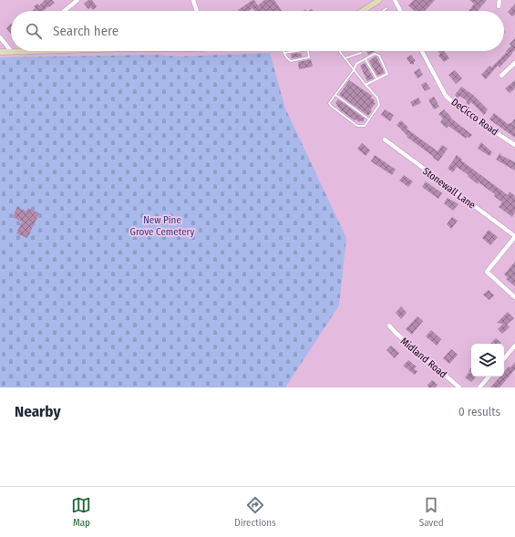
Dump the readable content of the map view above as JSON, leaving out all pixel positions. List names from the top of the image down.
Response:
{
  "streets": {
    "street": ["DeCicco Road", "Stonewall Lane", "Midland Road"]
  },
  "parks": ["New Pine Grove Cemetery"],
  "page": {
    "search": "Search here",
    "heading": ["Nearby", "0 results"],
    "nav": ["Map", "Directions", "Saved"]
  }
}
